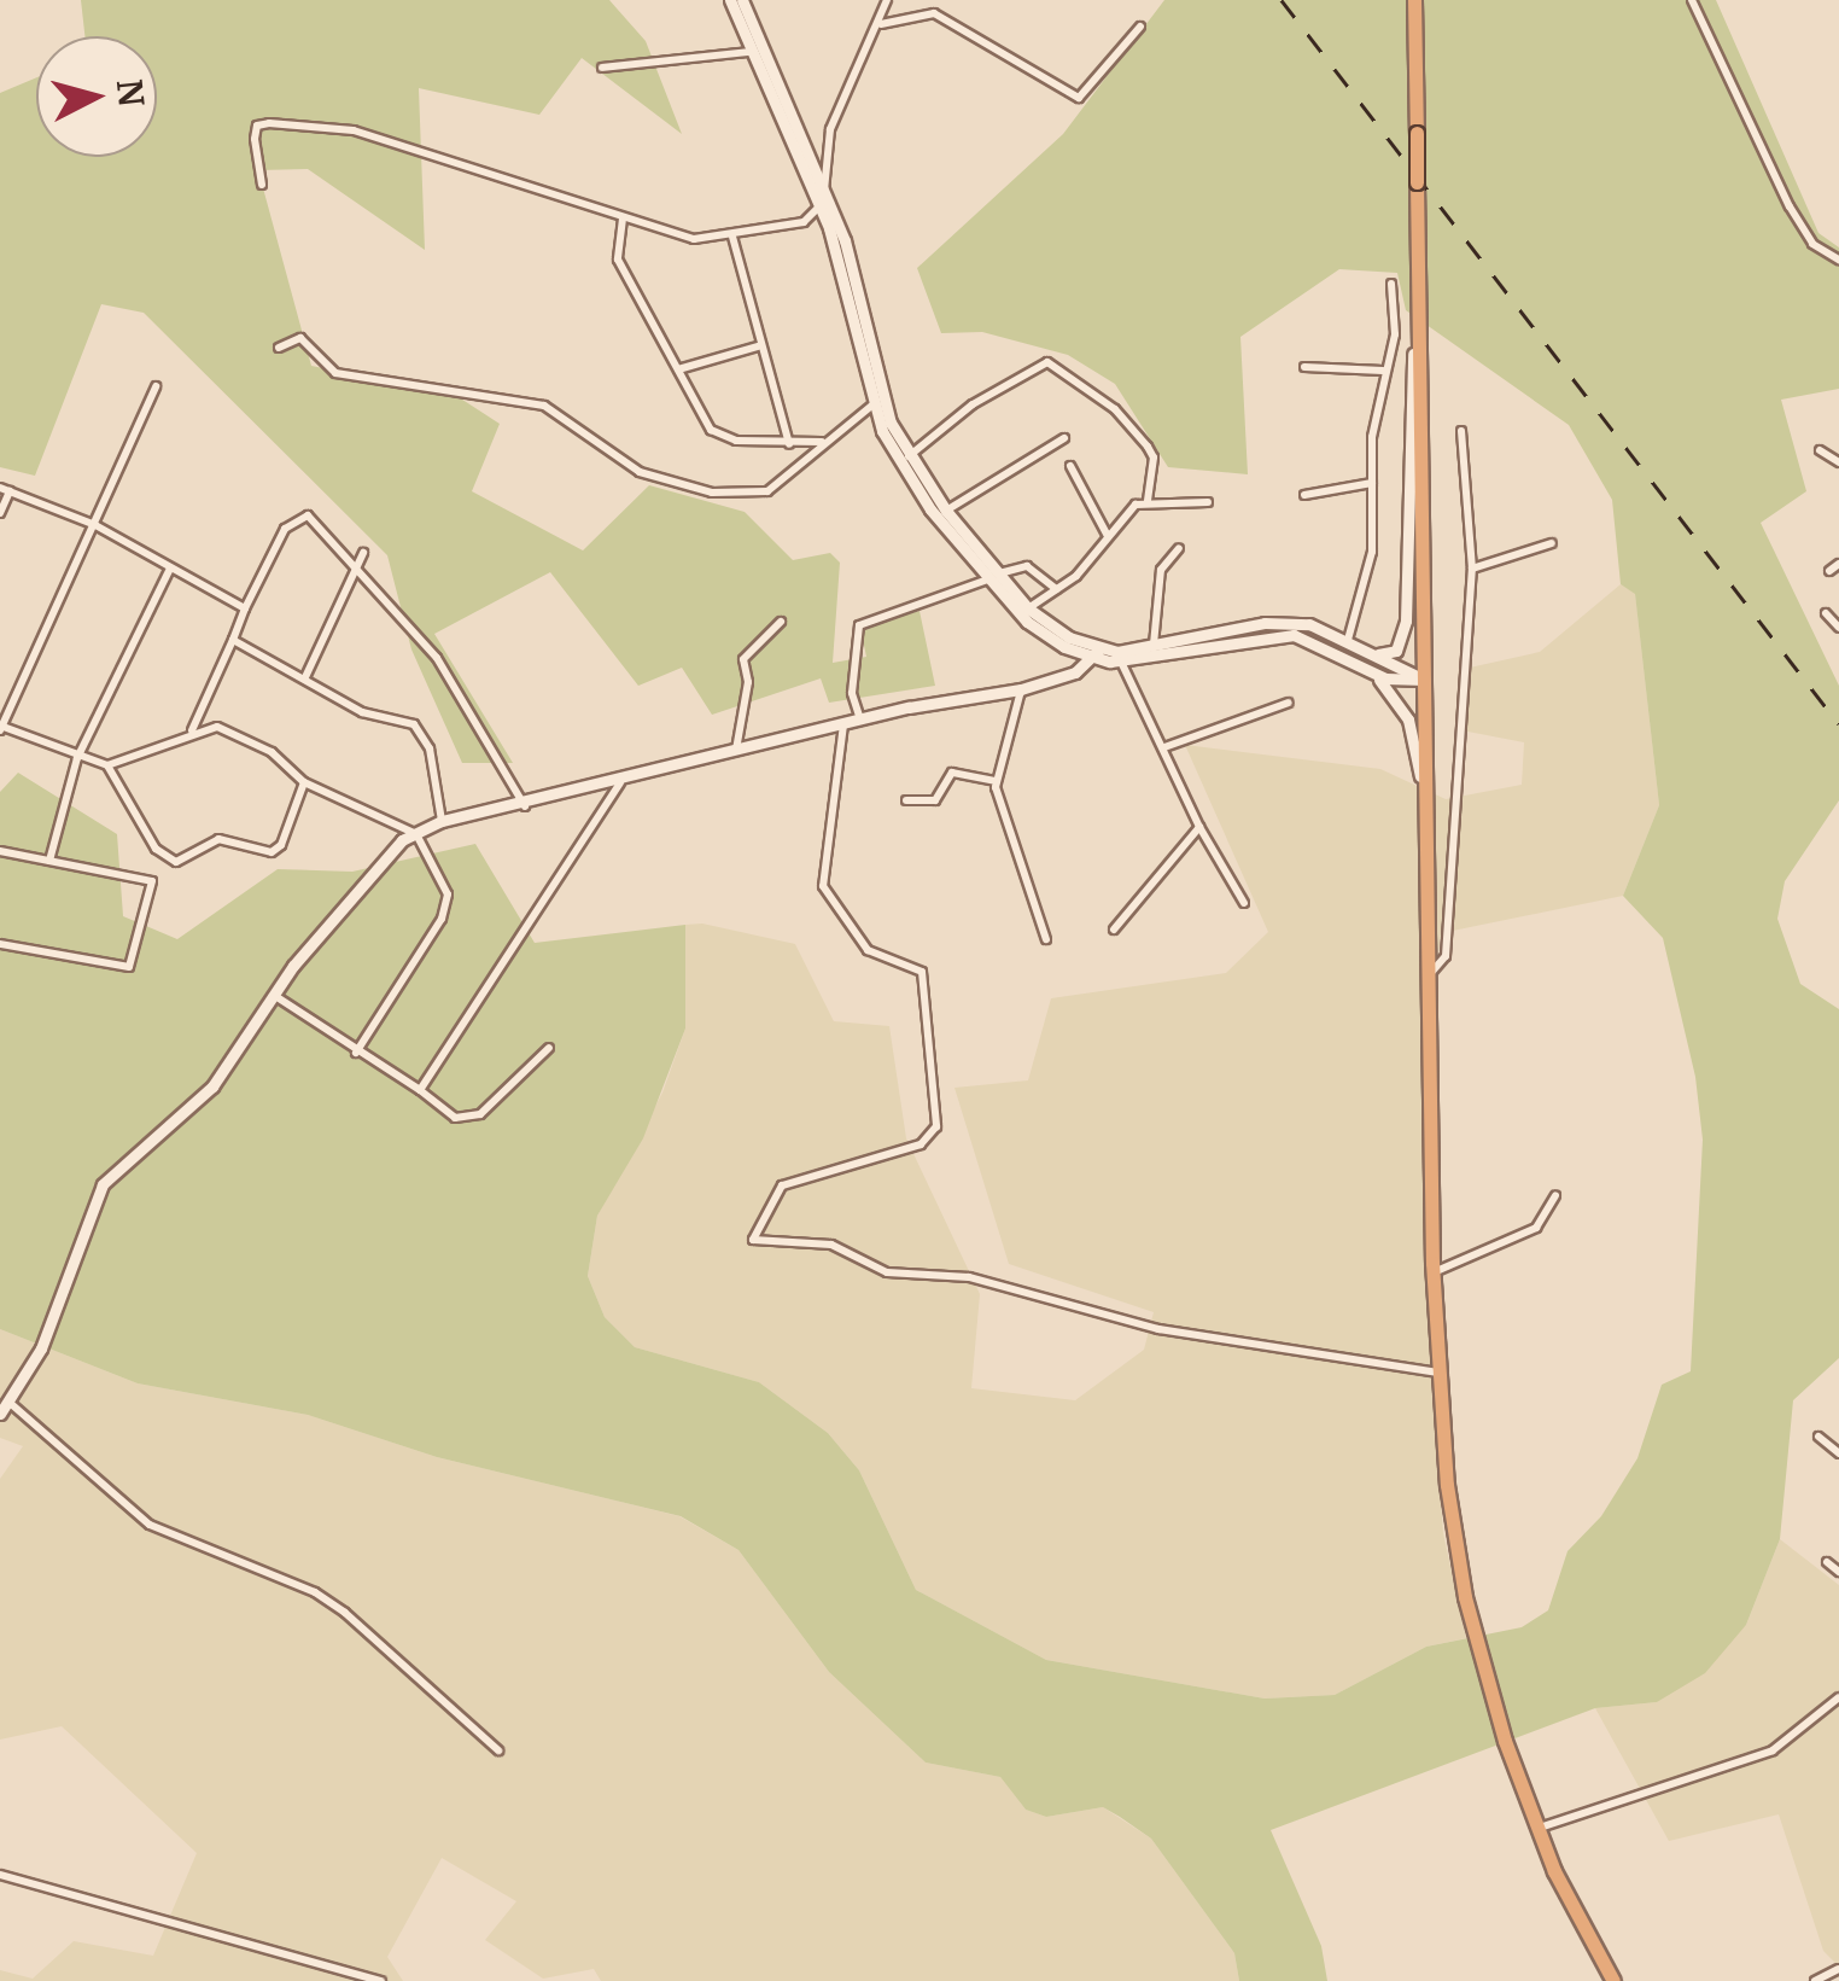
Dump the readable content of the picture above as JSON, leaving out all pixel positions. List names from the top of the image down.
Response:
{
  "north": "right"
}
